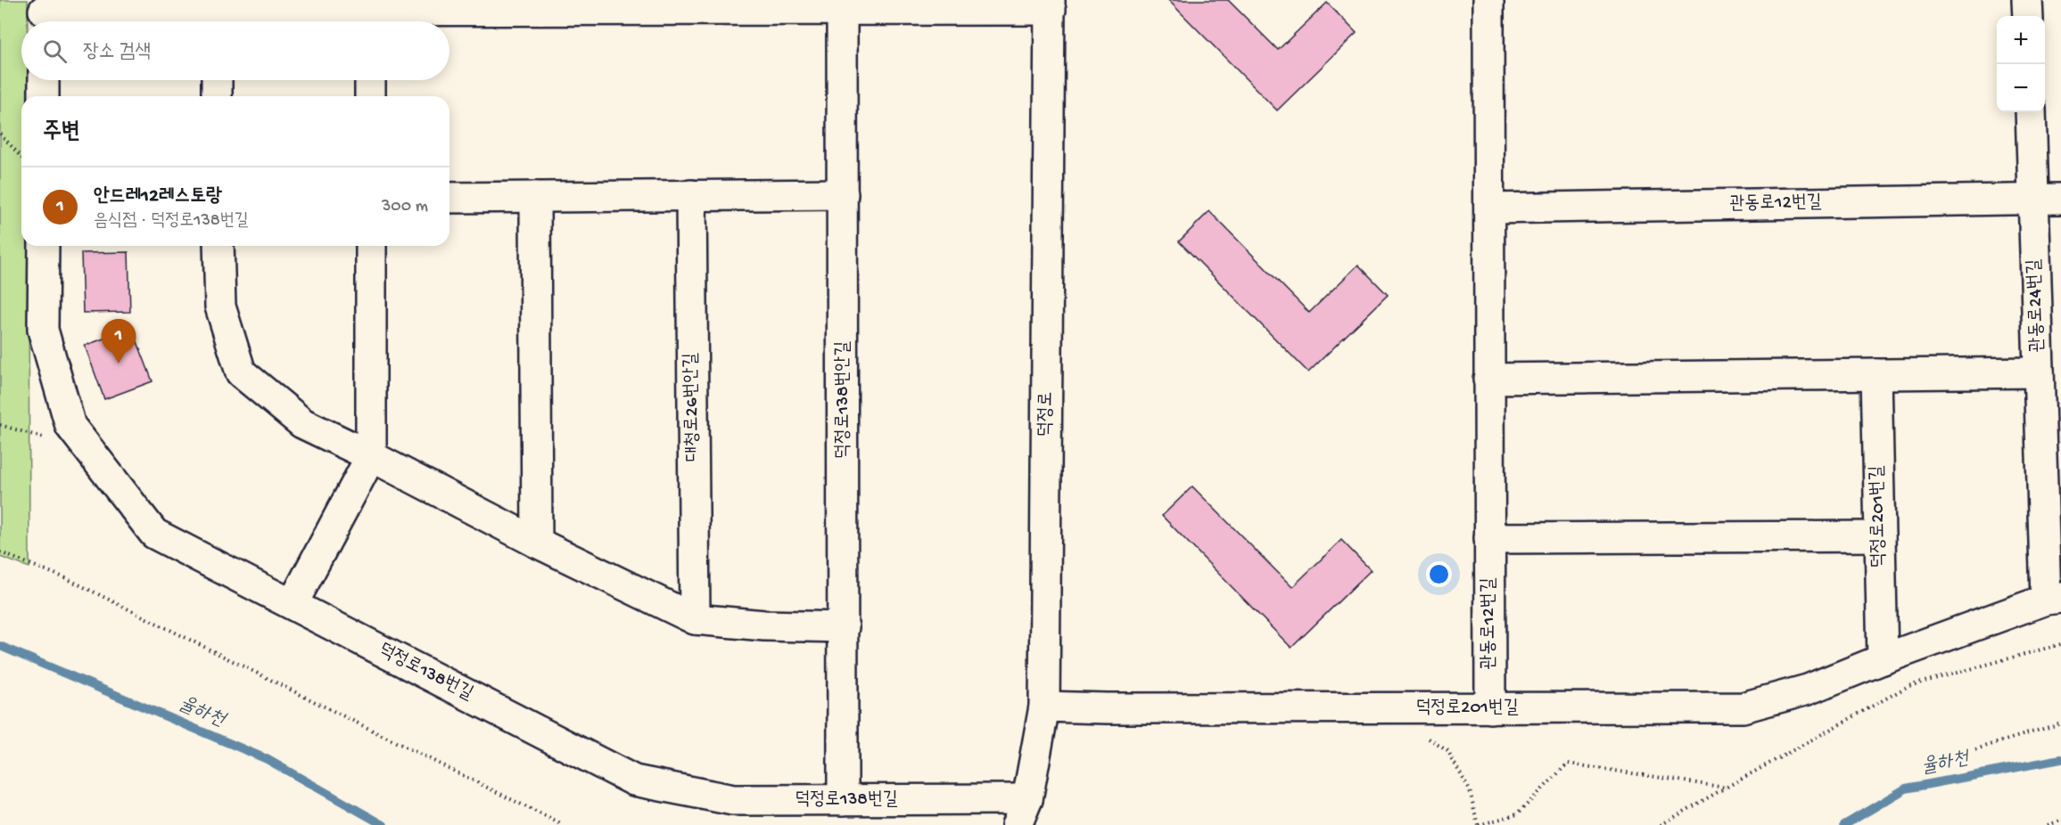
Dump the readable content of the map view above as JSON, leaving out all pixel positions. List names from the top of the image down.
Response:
{
  "streets": {
    "street": [
      "관동로12번길",
      "관동로24번길",
      "덕정로138번안길",
      "대청로26번안길",
      "덕정로",
      "덕정로201번길",
      "덕정로138번길"
    ]
  },
  "crossings": [
    ["관동로12번길", "관동로24번길"],
    ["관동로12번길", "덕정로201번길"],
    ["관동로24번길", "덕정로201번길"],
    ["덕정로138번안길", "덕정로138번길"],
    ["덕정로", "덕정로201번길"],
    ["덕정로", "덕정로138번길"]
  ],
  "water": ["율하천"],
  "page": {
    "map_buttons": ["+", "−"],
    "search": "장소 검색",
    "heading": "주변",
    "list": [
      {
        "mark": "1",
        "name": "안드레12레스토랑",
        "note": "음식점 · 덕정로138번길",
        "value": "300 m"
      }
    ],
    "pins": "1"
  }
}
